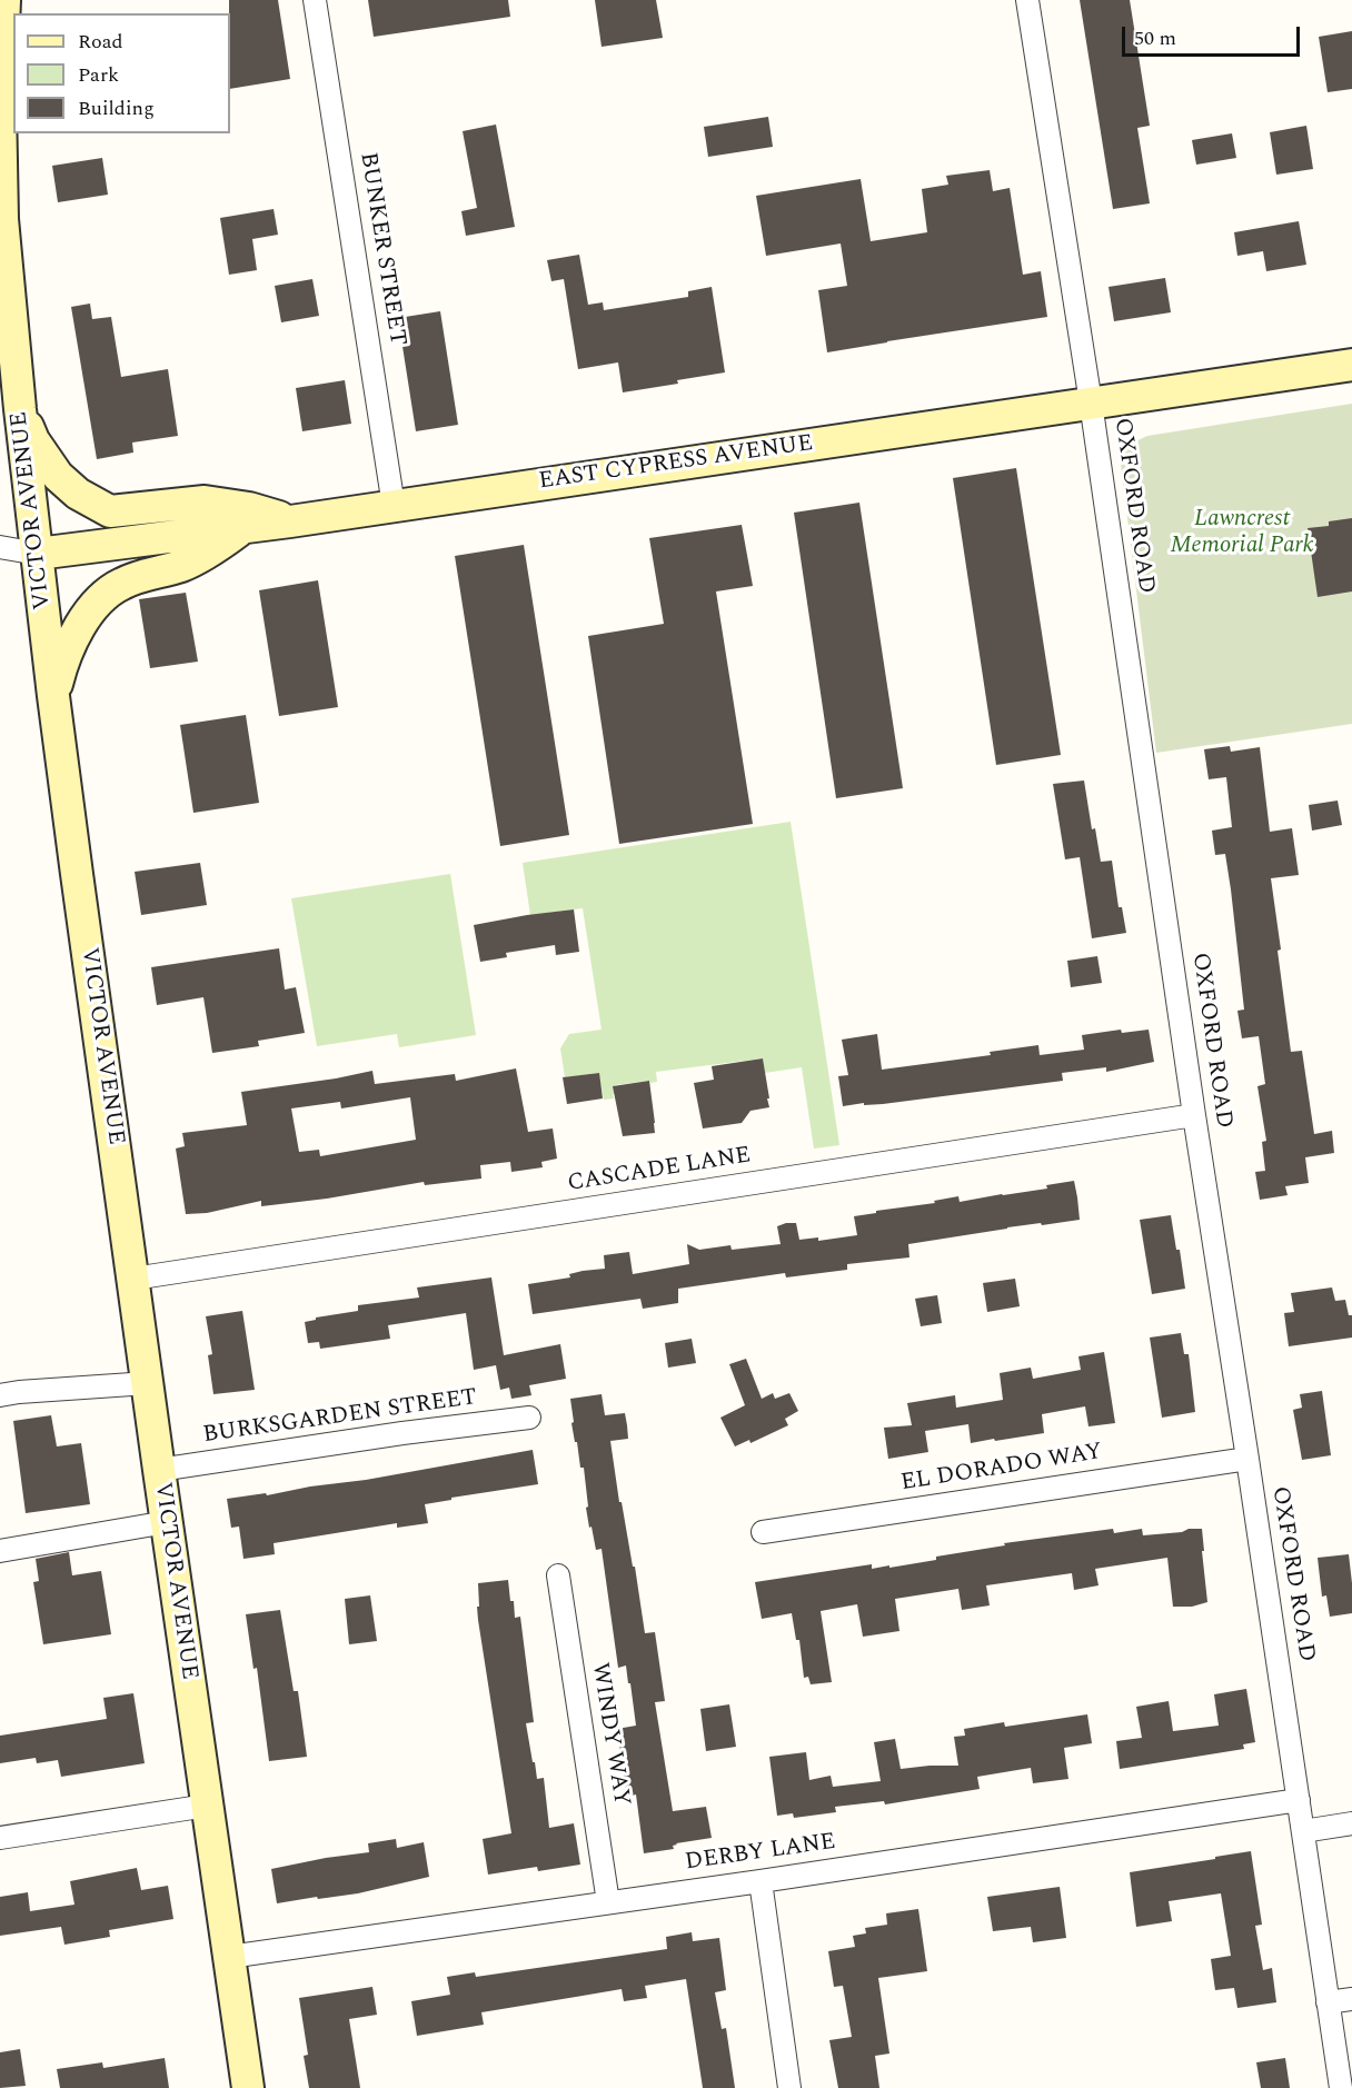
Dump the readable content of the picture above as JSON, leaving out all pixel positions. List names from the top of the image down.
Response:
{
  "streets": {
    "main road": ["EAST CYPRESS AVENUE", "VICTOR AVENUE"],
    "street": [
      "BUNKER STREET",
      "OXFORD ROAD",
      "CASCADE LANE",
      "BURKSGARDEN STREET",
      "EL DORADO WAY",
      "WINDY WAY",
      "DERBY LANE"
    ]
  },
  "crossings": [
    ["BUNKER STREET", "EAST CYPRESS AVENUE"],
    ["EAST CYPRESS AVENUE", "OXFORD ROAD"],
    ["EAST CYPRESS AVENUE", "VICTOR AVENUE"],
    ["OXFORD ROAD", "CASCADE LANE"],
    ["OXFORD ROAD", "EL DORADO WAY"],
    ["OXFORD ROAD", "DERBY LANE"],
    ["VICTOR AVENUE", "CASCADE LANE"],
    ["VICTOR AVENUE", "BURKSGARDEN STREET"],
    ["VICTOR AVENUE", "DERBY LANE"],
    ["WINDY WAY", "DERBY LANE"]
  ],
  "parks": ["Lawncrest Memorial Park"],
  "legend": ["Road", "Park", "Building"],
  "scale_bar": "50 m"
}
